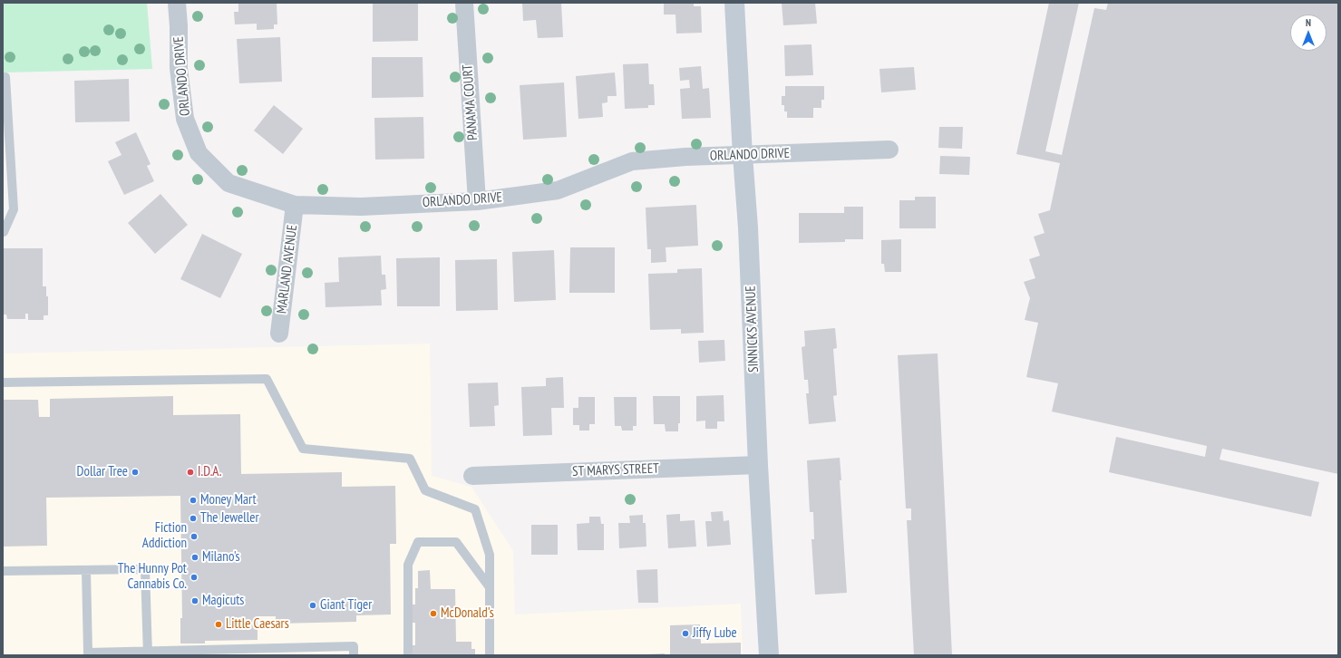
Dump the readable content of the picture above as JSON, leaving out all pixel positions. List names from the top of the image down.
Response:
{
  "streets": {
    "street": [
      "ORLANDO DRIVE",
      "PANAMA COURT",
      "MARLAND AVENUE",
      "SINNICKS AVENUE",
      "ST MARYS STREET"
    ]
  },
  "crossings": [
    ["ORLANDO DRIVE", "PANAMA COURT"],
    ["ORLANDO DRIVE", "MARLAND AVENUE"],
    ["ORLANDO DRIVE", "SINNICKS AVENUE"],
    ["SINNICKS AVENUE", "ST MARYS STREET"]
  ],
  "places": [
    "Dollar Tree",
    "I.D.A.",
    "Money Mart",
    "The Jeweller",
    "Fiction Addiction",
    "Milano's",
    "The Hunny Pot Cannabis Co.",
    "Magicuts",
    "Giant Tiger",
    "McDonald's",
    "Little Caesars",
    "Jiffy Lube"
  ],
  "north": "top"
}
